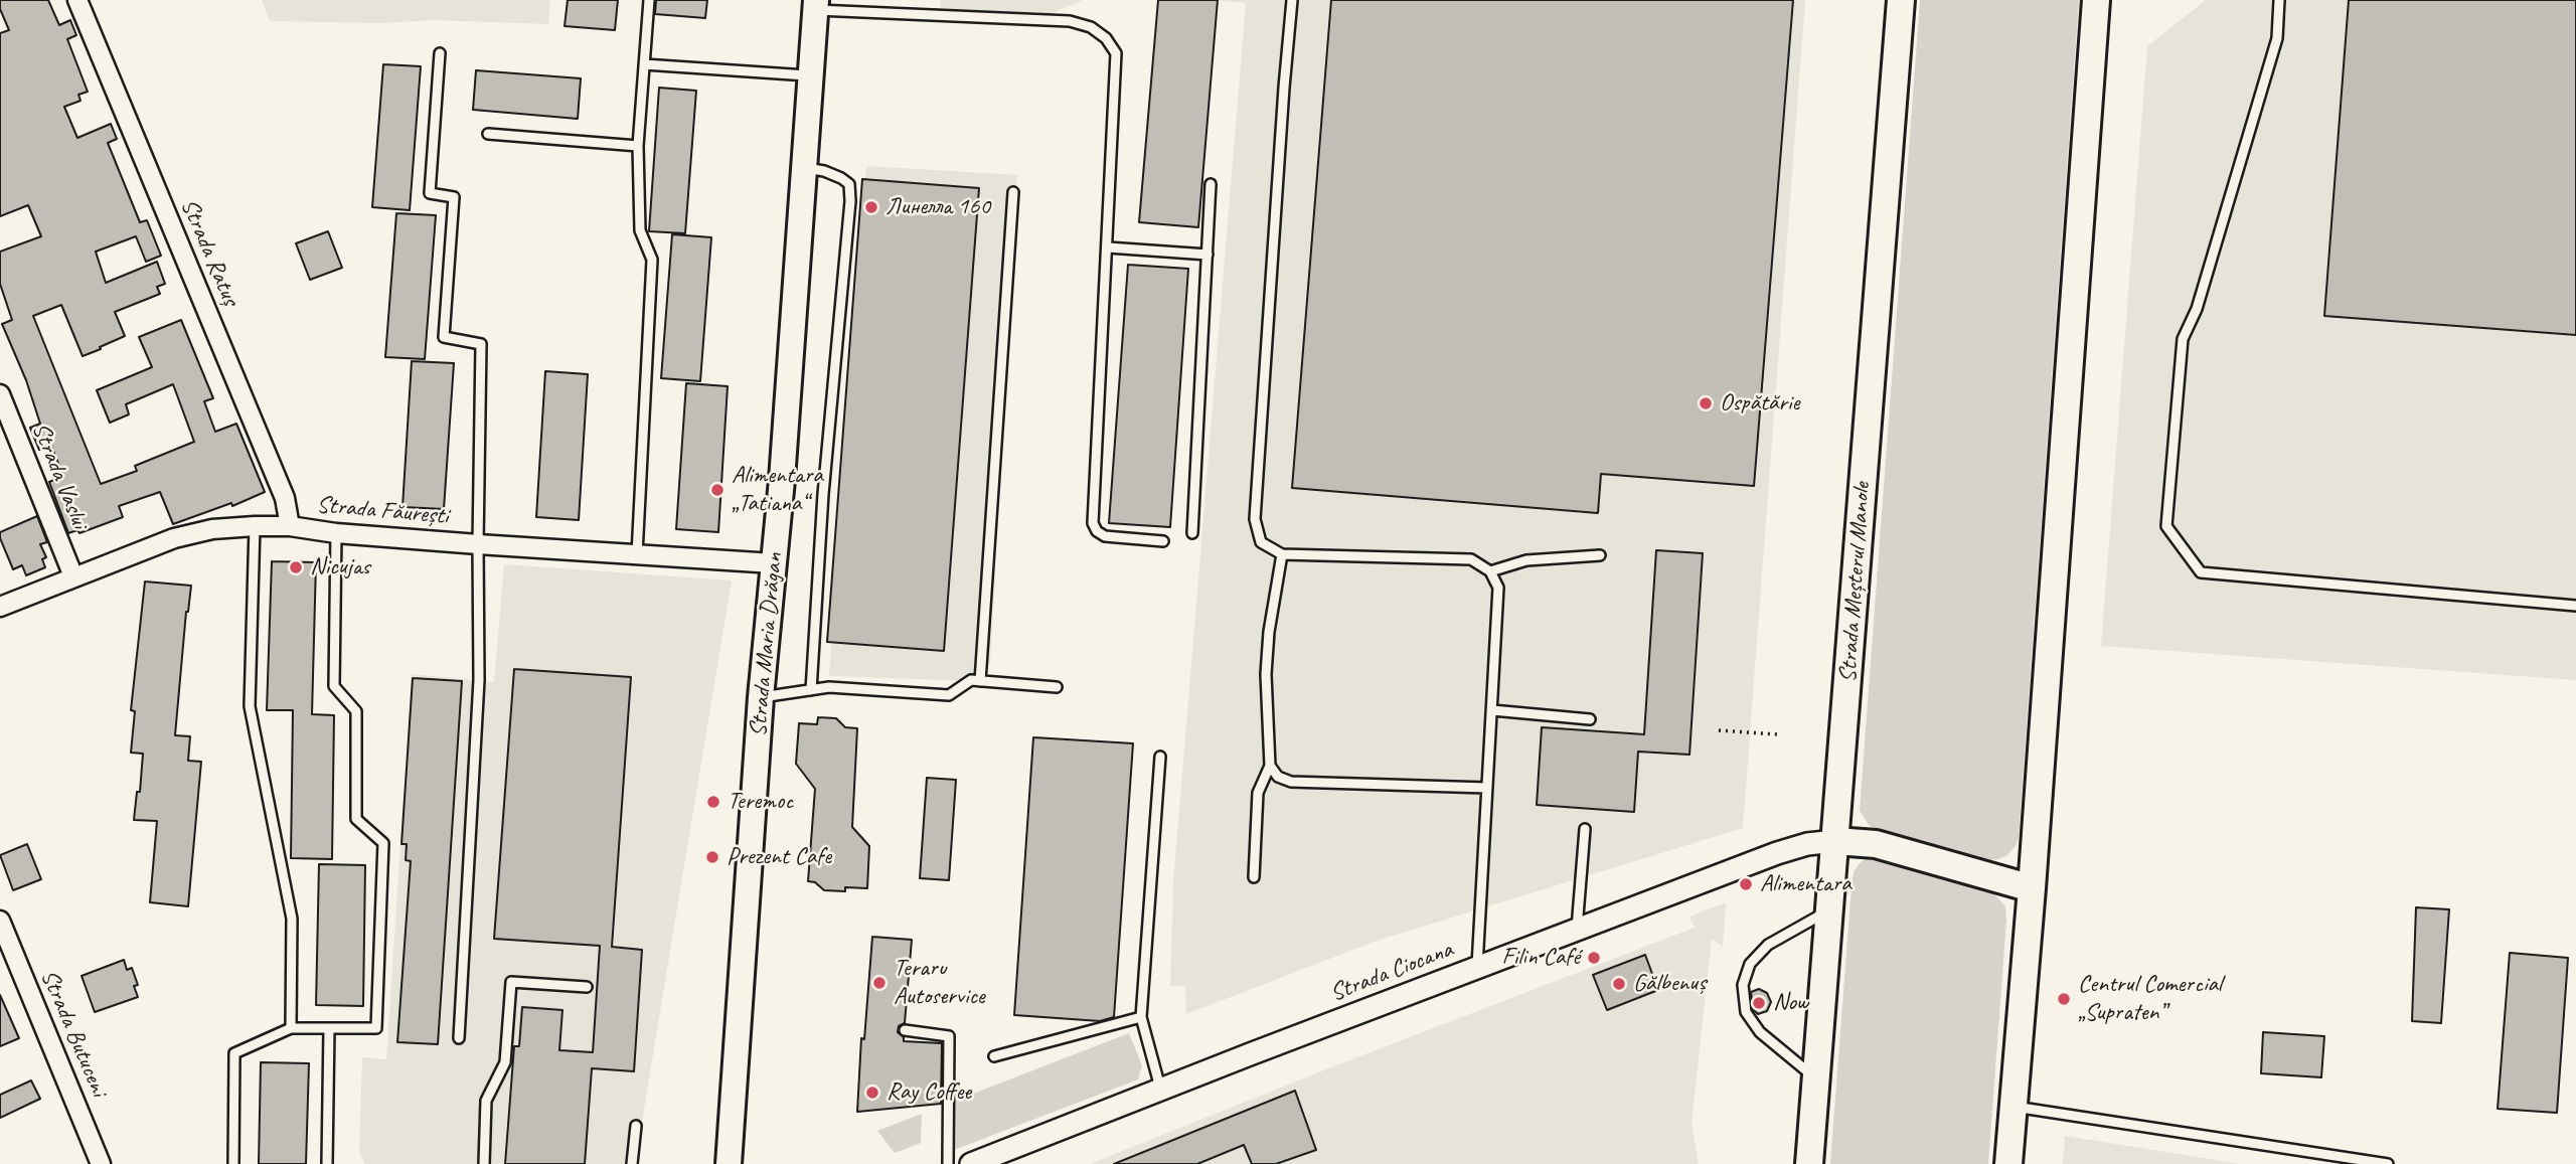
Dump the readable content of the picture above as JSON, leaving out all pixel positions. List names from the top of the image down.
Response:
{
  "streets": {
    "main road": ["Strada Meșterul Manole", "Strada Maria Drăgan"],
    "street": [
      "Strada Ratuș",
      "Strada Vaslui",
      "Strada Făurești",
      "Strada Ciocana",
      "Strada Butuceni"
    ]
  },
  "crossings": [
    ["Strada Ratuș", "Strada Făurești"],
    ["Strada Vaslui", "Strada Făurești"],
    ["Strada Făurești", "Strada Maria Drăgan"],
    ["Strada Meșterul Manole", "Strada Ciocana"]
  ],
  "places": [
    "Линелла 160",
    "Ospătărie",
    "Alimentara „Tatiana“",
    "Nicujas",
    "Teremoc",
    "Prezent Cafe",
    "Alimentara",
    "Filin Café",
    "Teraru Autoservice",
    "Gălbenuș",
    "Centrul Comercial „Supraten”",
    "Now",
    "Ray Coffee"
  ]
}
